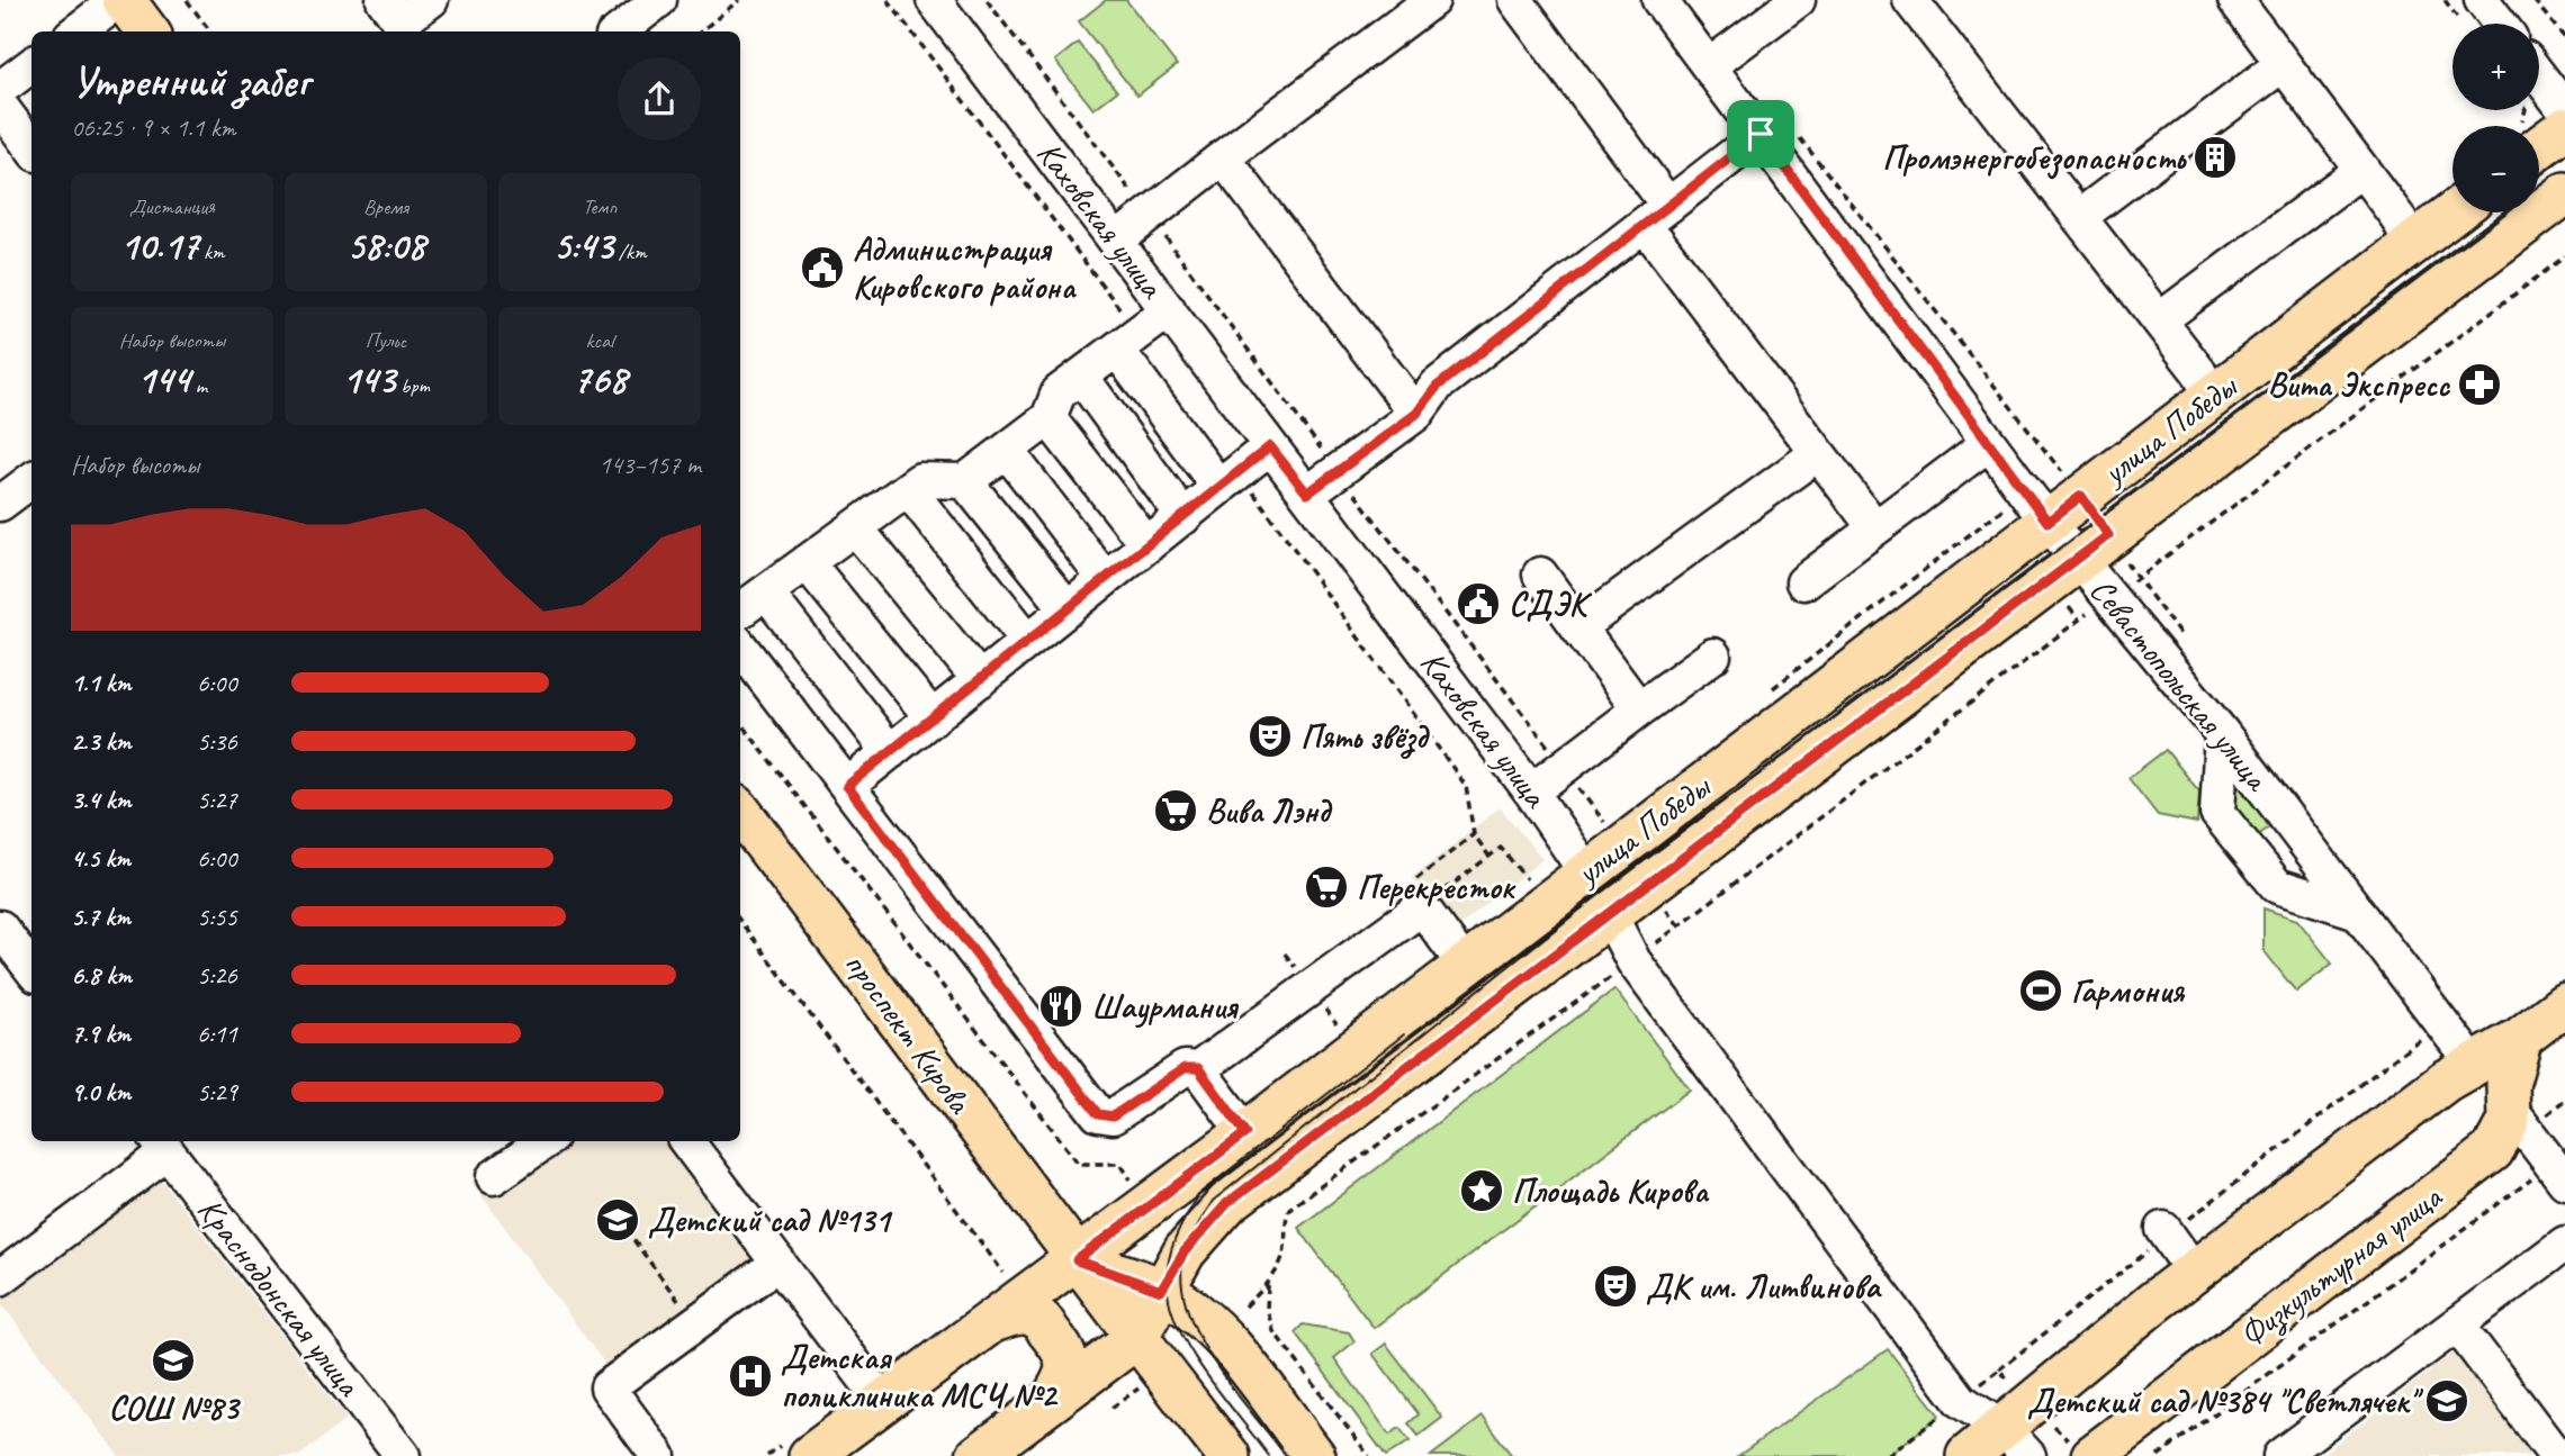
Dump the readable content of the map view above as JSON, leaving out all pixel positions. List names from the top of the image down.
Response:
{
  "streets": {
    "main road": [
      "Каховская улица",
      "улица Победы",
      "проспект Кирова",
      "Физкультурная улица"
    ],
    "street": ["Севастопольская улица", "Краснодонская улица"]
  },
  "crossings": [
    ["Каховская улица", "улица Победы"],
    ["улица Победы", "Севастопольская улица"],
    ["улица Победы", "проспект Кирова"]
  ],
  "places": {
    "building": ["Промэнергобезопасность"],
    "public building": ["Администрация Кировского района", "СДЭК"],
    "pharmacy": ["Вита Экспресс"],
    "theatre": ["Пять звёзд", "ДК им. Литвинова"],
    "supermarket": ["Вива Лэнд", "Перекресток"],
    "sports": ["Гармония"],
    "restaurant": ["Шаурмания"],
    "place": ["Площадь Кирова"],
    "school or university": ["Детский сад №131", "СОШ №83", "Детский сад №384 \"Светлячек\""],
    "hospital": ["Детская поликлиника МСЧ №2"]
  },
  "page": {
    "map_buttons": ["+", "−"],
    "heading": ["Утренний забег", "06:25 · 9 × 1.1 km"],
    "stats": [
      ["Дистанция", "10.17 km"],
      ["Время", "58:08"],
      ["Темп", "5:43 /km"],
      ["Набор высоты", "144 m"],
      ["Пульс", "143 bpm"],
      ["kcal", "768"]
    ],
    "chart": ["Набор высоты", "143–157 m"],
    "list": [
      {
        "name": "1.1 km",
        "note": "6:00"
      },
      {
        "name": "2.3 km",
        "note": "5:36"
      },
      {
        "name": "3.4 km",
        "note": "5:27"
      },
      {
        "name": "4.5 km",
        "note": "6:00"
      },
      {
        "name": "5.7 km",
        "note": "5:55"
      },
      {
        "name": "6.8 km",
        "note": "5:26"
      },
      {
        "name": "7.9 km",
        "note": "6:11"
      },
      {
        "name": "9.0 km",
        "note": "5:29"
      }
    ]
  }
}
